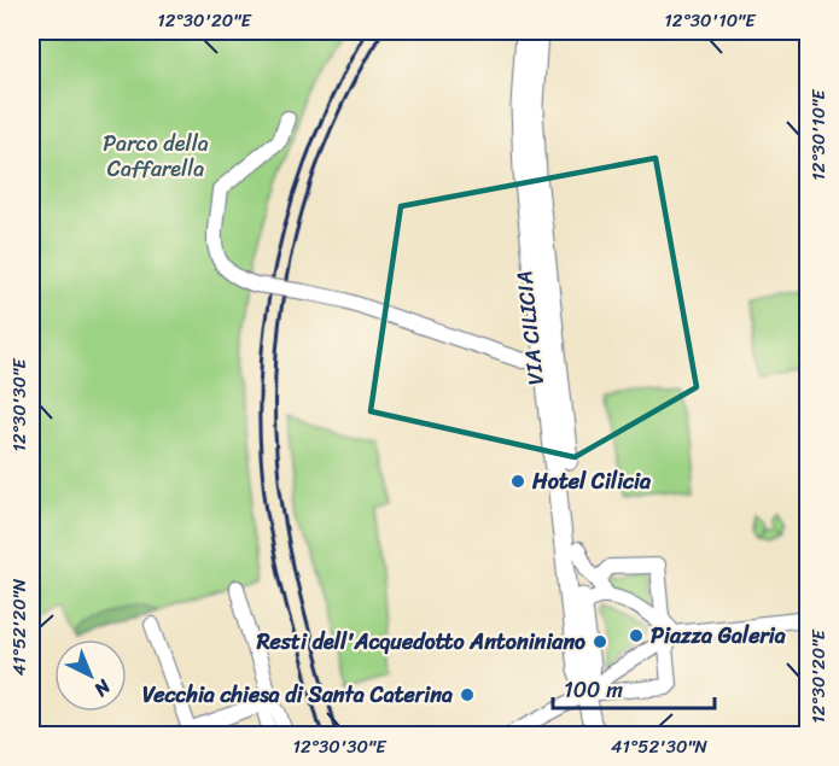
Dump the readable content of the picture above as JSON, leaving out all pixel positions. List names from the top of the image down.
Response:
{
  "streets": {
    "main road": ["VIA CILICIA"]
  },
  "parks": ["Parco della Caffarella"],
  "places": [
    "Hotel Cilicia",
    "Piazza Galeria",
    "Resti dell'Acquedotto Antoniniano",
    "Vecchia chiesa di Santa Caterina"
  ],
  "scale_bar": "100 m",
  "north": "bottom right",
  "coordinates": [
    "12°30'20\"E",
    "12°30'10\"E",
    "12°30'30\"E",
    "41°52'20\"N",
    "41°52'30\"N"
  ]
}
